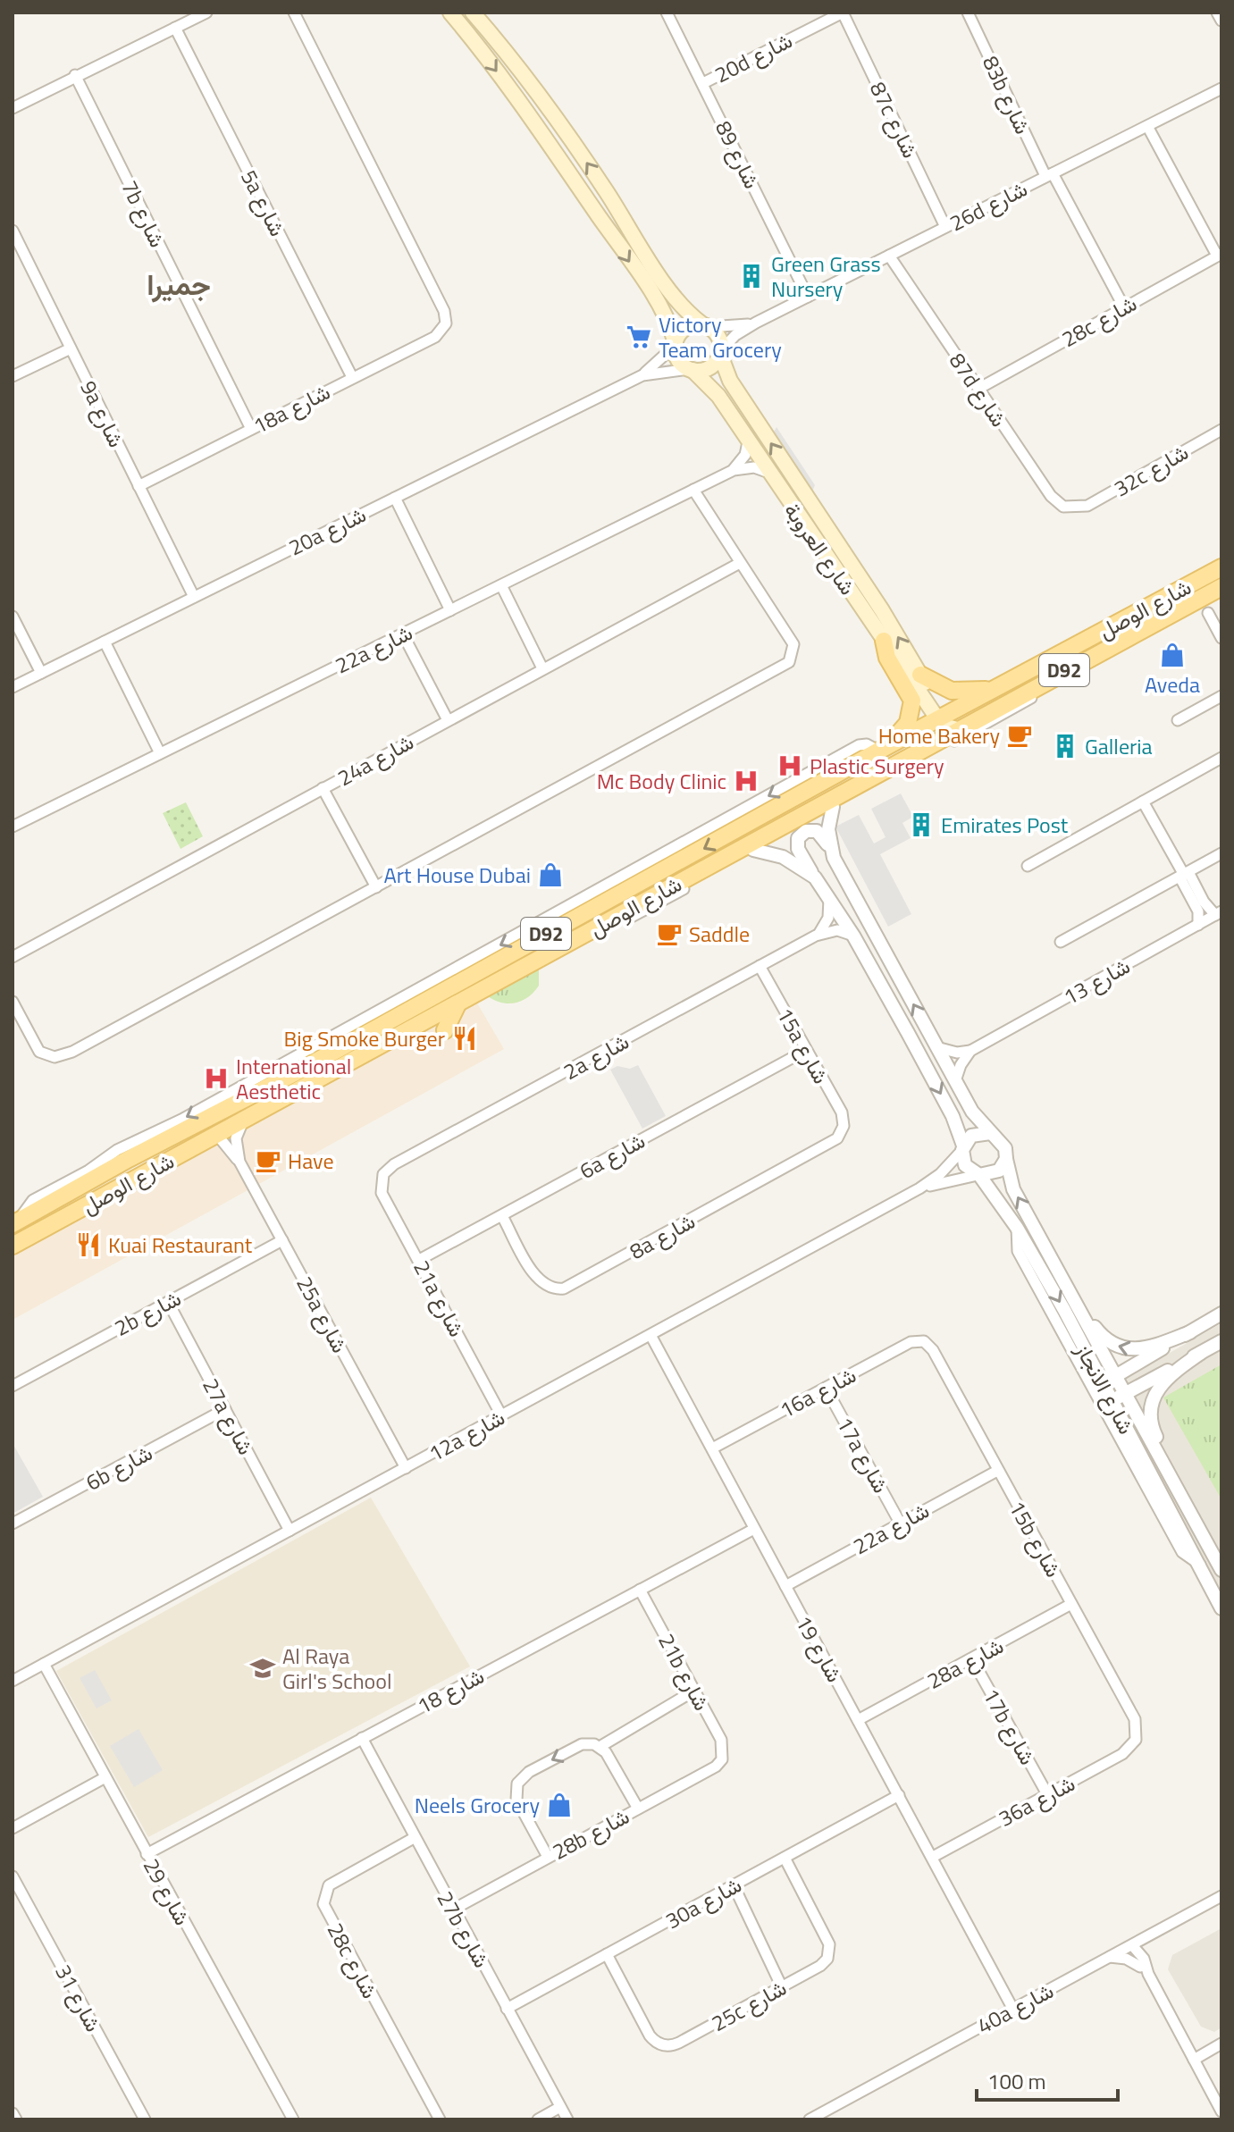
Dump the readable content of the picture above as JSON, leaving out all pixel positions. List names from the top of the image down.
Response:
{
  "streets": {
    "main road": ["شارع العروبة", "شارع الوصل", "D92"],
    "street": [
      "20d شارع",
      "83b شارع",
      "87c شارع",
      "شارع 89",
      "5a شارع",
      "26d شارع",
      "7b شارع",
      "28c شارع",
      "87d شارع",
      "18a شارع",
      "9a شارع",
      "32c شارع",
      "20a شارع",
      "22a شارع",
      "24a شارع",
      "شارع 13",
      "15a شارع",
      "2a شارع",
      "6a شارع",
      "8a شارع",
      "21a شارع",
      "2b شارع",
      "25a شارع",
      "شارع الانجاز",
      "16a شارع",
      "27a شارع",
      "12a شارع",
      "17a شارع",
      "6b شارع",
      "15b شارع",
      "شارع 19",
      "28a شارع",
      "21b شارع",
      "شارع 18",
      "17b شارع",
      "36a شارع",
      "28b شارع",
      "شارع 29",
      "30a شارع",
      "27b شارع",
      "شارع 31",
      "25c شارع",
      "40a شارع"
    ]
  },
  "crossings": [
    ["20d شارع", "87c شارع"],
    ["20d شارع", "شارع 89"],
    ["83b شارع", "26d شارع"],
    ["83b شارع", "28c شارع"],
    ["87c شارع", "26d شارع"],
    ["شارع 89", "26d شارع"],
    ["5a شارع", "18a شارع"],
    ["26d شارع", "87d شارع"],
    ["26d شارع", "20a شارع"],
    ["26d شارع", "شارع العروبة"],
    ["7b شارع", "18a شارع"],
    ["28c شارع", "87d شارع"],
    ["28c شارع", "27b شارع"],
    ["87d شارع", "32c شارع"],
    ["18a شارع", "9a شارع"],
    ["9a شارع", "20a شارع"],
    ["20a شارع", "شارع العروبة"],
    ["شارع العروبة", "شارع الوصل"],
    ["شارع العروبة", "22a شارع"],
    ["شارع الوصل", "25a شارع"],
    ["22a شارع", "17a شارع"],
    ["22a شارع", "15b شارع"],
    ["22a شارع", "شارع 19"],
    ["15a شارع", "2a شارع"],
    ["15a شارع", "6a شارع"],
    ["15a شارع", "8a شارع"],
    ["2a شارع", "21a شارع"],
    ["6a شارع", "8a شارع"],
    ["6a شارع", "21a شارع"],
    ["21a شارع", "12a شارع"],
    ["2b شارع", "25a شارع"],
    ["2b شارع", "27a شارع"],
    ["25a شارع", "12a شارع"],
    ["شارع الانجاز", "12a شارع"],
    ["16a شارع", "17a شارع"],
    ["16a شارع", "15b شارع"],
    ["16a شارع", "شارع 19"],
    ["27a شارع", "12a شارع"],
    ["27a شارع", "6b شارع"],
    ["12a شارع", "شارع 19"],
    ["12a شارع", "شارع 29"],
    ["15b شارع", "28a شارع"],
    ["15b شارع", "36a شارع"],
    ["شارع 19", "28a شارع"],
    ["شارع 19", "شارع 18"],
    ["شارع 19", "36a شارع"],
    ["شارع 19", "30a شارع"],
    ["شارع 19", "40a شارع"],
    ["28a شارع", "17b شارع"],
    ["21b شارع", "شارع 18"],
    ["21b شارع", "28b شارع"],
    ["شارع 18", "شارع 29"],
    ["شارع 18", "27b شارع"],
    ["17b شارع", "36a شارع"],
    ["28b شارع", "27b شارع"],
    ["30a شارع", "27b شارع"],
    ["30a شارع", "25c شارع"]
  ],
  "districts": ["جميرا"],
  "places": {
    "building": ["Green Grass Nursery", "Galleria", "Emirates Post"],
    "supermarket": ["Victory Team Grocery"],
    "shop": ["Aveda", "Art House Dubai", "Neels Grocery"],
    "cafe": ["Home Bakery", "Saddle", "Have"],
    "hospital": ["Plastic Surgery", "Mc Body Clinic", "International Aesthetic"],
    "restaurant": ["Big Smoke Burger", "Kuai Restaurant"],
    "school or university": ["Al Raya Girl's School"]
  },
  "scale_bar": "100 m"
}
